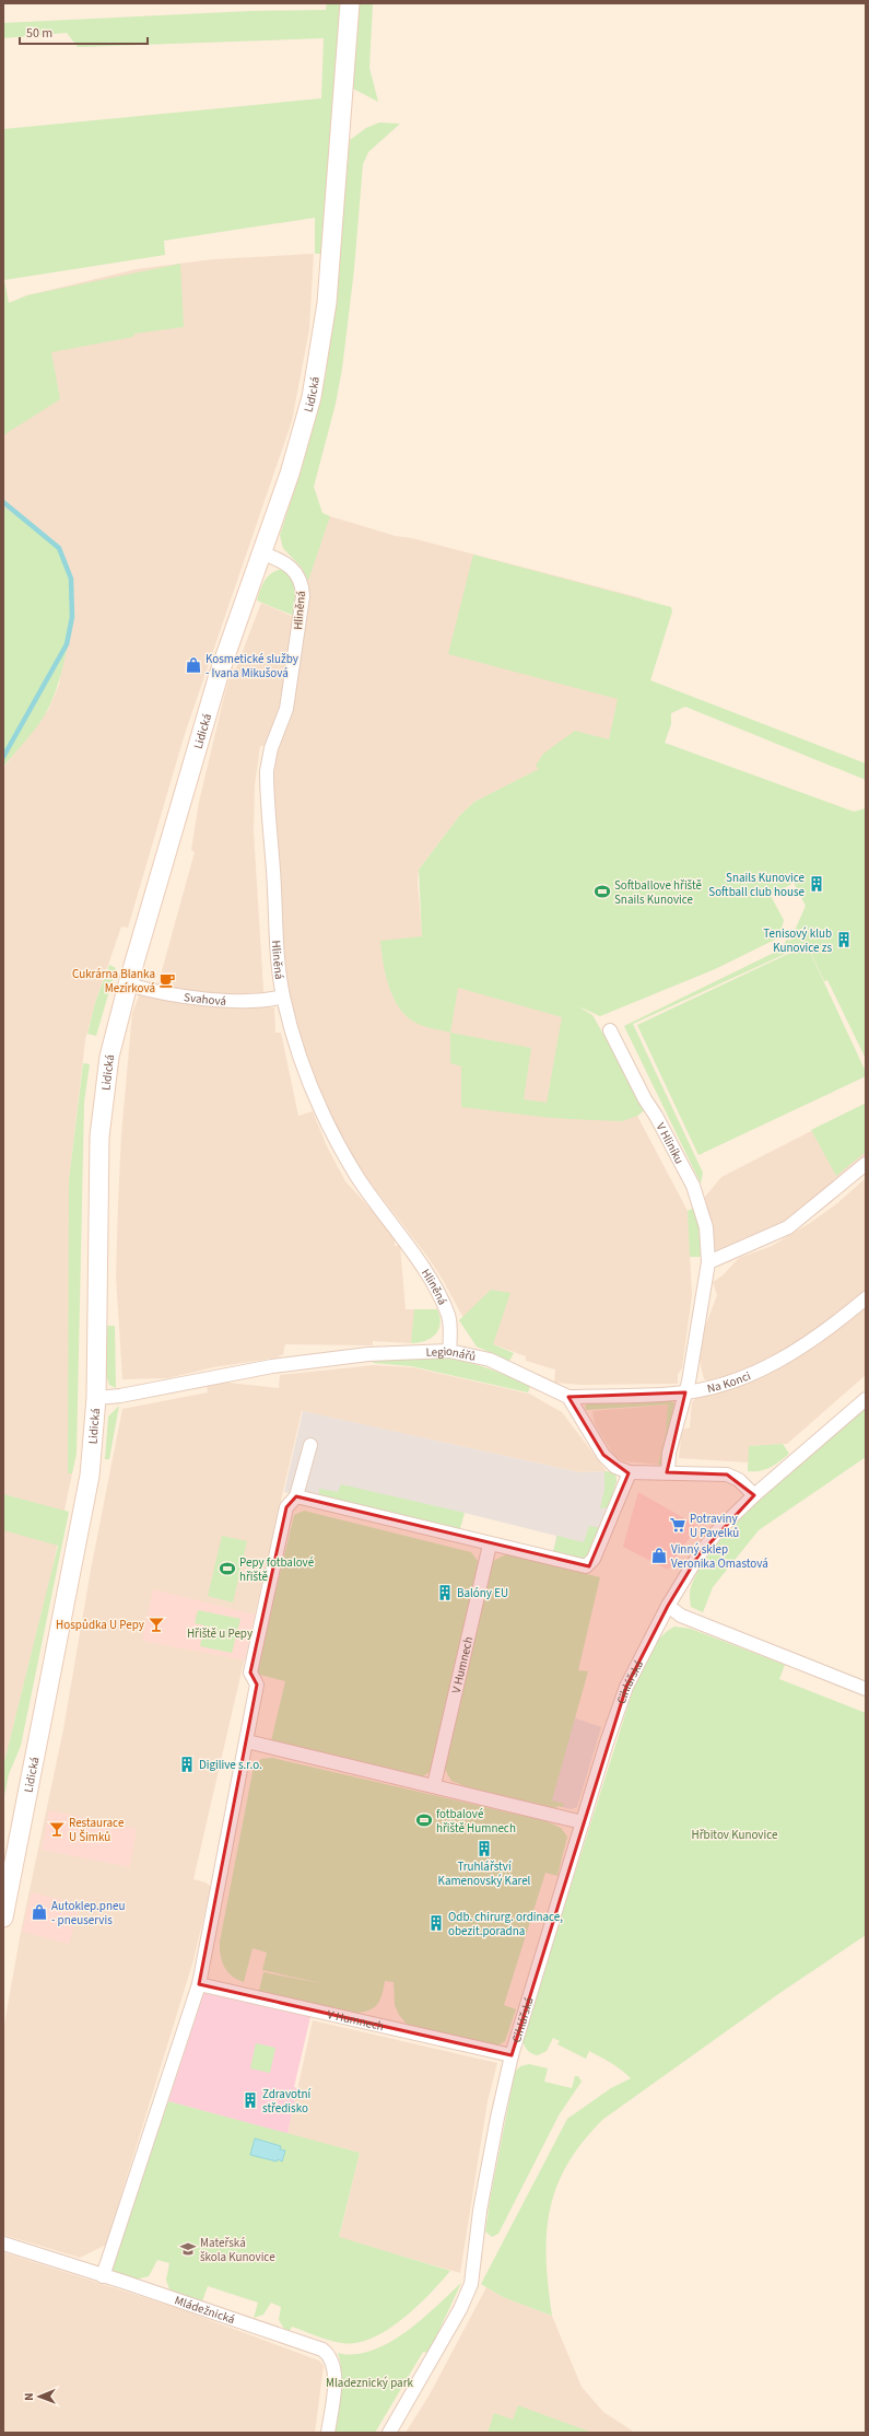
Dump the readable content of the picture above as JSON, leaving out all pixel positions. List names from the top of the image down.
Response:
{
  "streets": {
    "main road": ["Lidická"],
    "street": [
      "Hliněná",
      "Svahová",
      "V Hliníku",
      "Legionářů",
      "Na Konci",
      "V Humnech",
      "Cihlářská",
      "Mládežnická"
    ]
  },
  "crossings": [
    ["Lidická", "Hliněná"],
    ["Lidická", "Svahová"],
    ["Lidická", "Legionářů"],
    ["Hliněná", "Svahová"],
    ["Hliněná", "Legionářů"],
    ["V Hliníku", "Na Konci"],
    ["Legionářů", "Na Konci"],
    ["V Humnech", "Cihlářská"]
  ],
  "parks": ["Hřiště u Pepy", "Hřbitov Kunovice", "Mladeznický park"],
  "places": {
    "shop": ["Kosmetické služby - Ivana Mikušová", "Vinný sklep Veronika Omastová", "Autoklep.pneu - pneuservis"],
    "building": [
      "Snails Kunovice Softball club house",
      "Tenisový klub Kunovice zs",
      "Balóny EU",
      "Digilive s.r.o.",
      "Truhlářství Kamenovský Karel",
      "Odb. chirurg. ordinace, obezit.poradna",
      "Zdravotní středisko"
    ],
    "sports": ["Softballove hřiště Snails Kunovice", "Pepy fotbalové hřiště", "fotbalové hřiště Humnech"],
    "cafe": ["Cukrárna Blanka Mezírková"],
    "supermarket": ["Potraviny U Pavelků"],
    "bar": ["Hospůdka U Pepy", "Restaurace U Šimků"],
    "school or university": ["Mateřská škola Kunovice"]
  },
  "scale_bar": "50 m",
  "north": "left"
}
